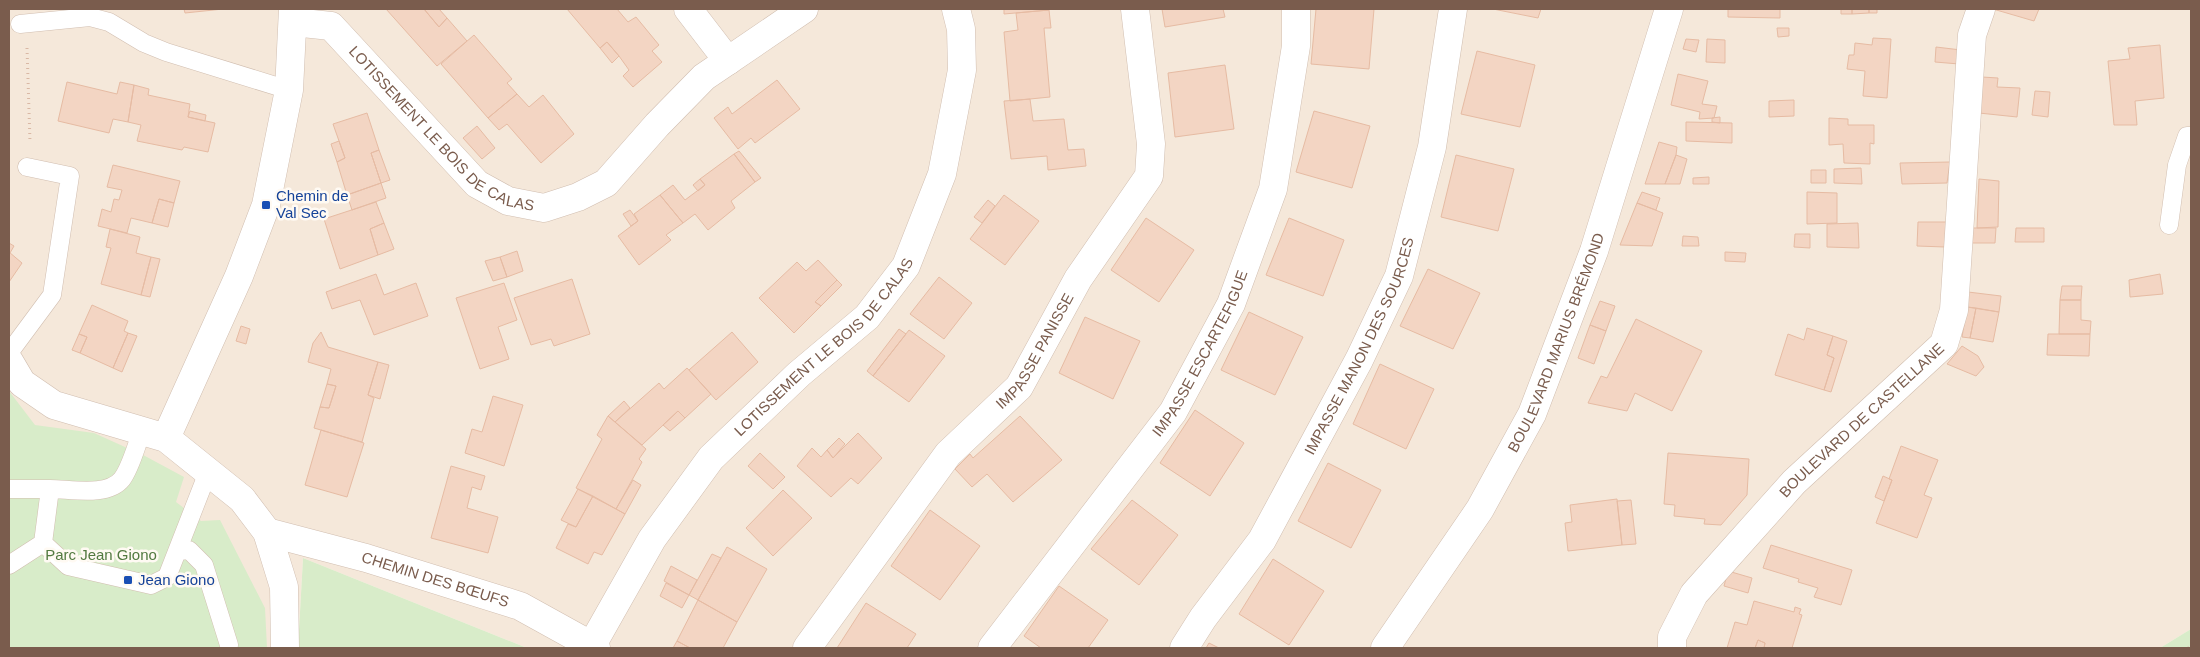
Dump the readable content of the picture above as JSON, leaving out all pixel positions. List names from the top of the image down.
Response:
{
  "streets": {
    "street": [
      "LOTISSEMENT LE BOIS DE CALAS",
      "BOULEVARD MARIUS BRÉMOND",
      "IMPASSE MANON DES SOURCES",
      "IMPASSE PANISSE",
      "IMPASSE ESCARTEFIGUE",
      "BOULEVARD DE CASTELLANE",
      "CHEMIN DES BŒUFS"
    ]
  },
  "crossings": [
    ["LOTISSEMENT LE BOIS DE CALAS", "CHEMIN DES BŒUFS"]
  ],
  "parks": ["Parc Jean Giono"],
  "places": {
    "transit": ["Chemin de Val Sec", "Jean Giono"]
  }
}
